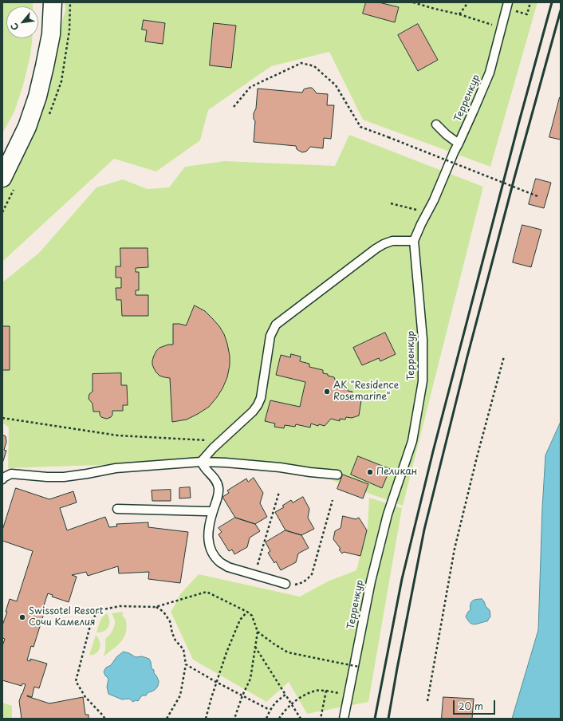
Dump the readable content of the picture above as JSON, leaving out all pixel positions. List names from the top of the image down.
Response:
{
  "streets": {
    "lane": ["Терренкур"]
  },
  "places": ["АК \"Residence Rosemarine\"", "Пеликан", "Swissotel Resort Сочи Камелия"],
  "scale_bar": "20 m",
  "north": "bottom left"
}
